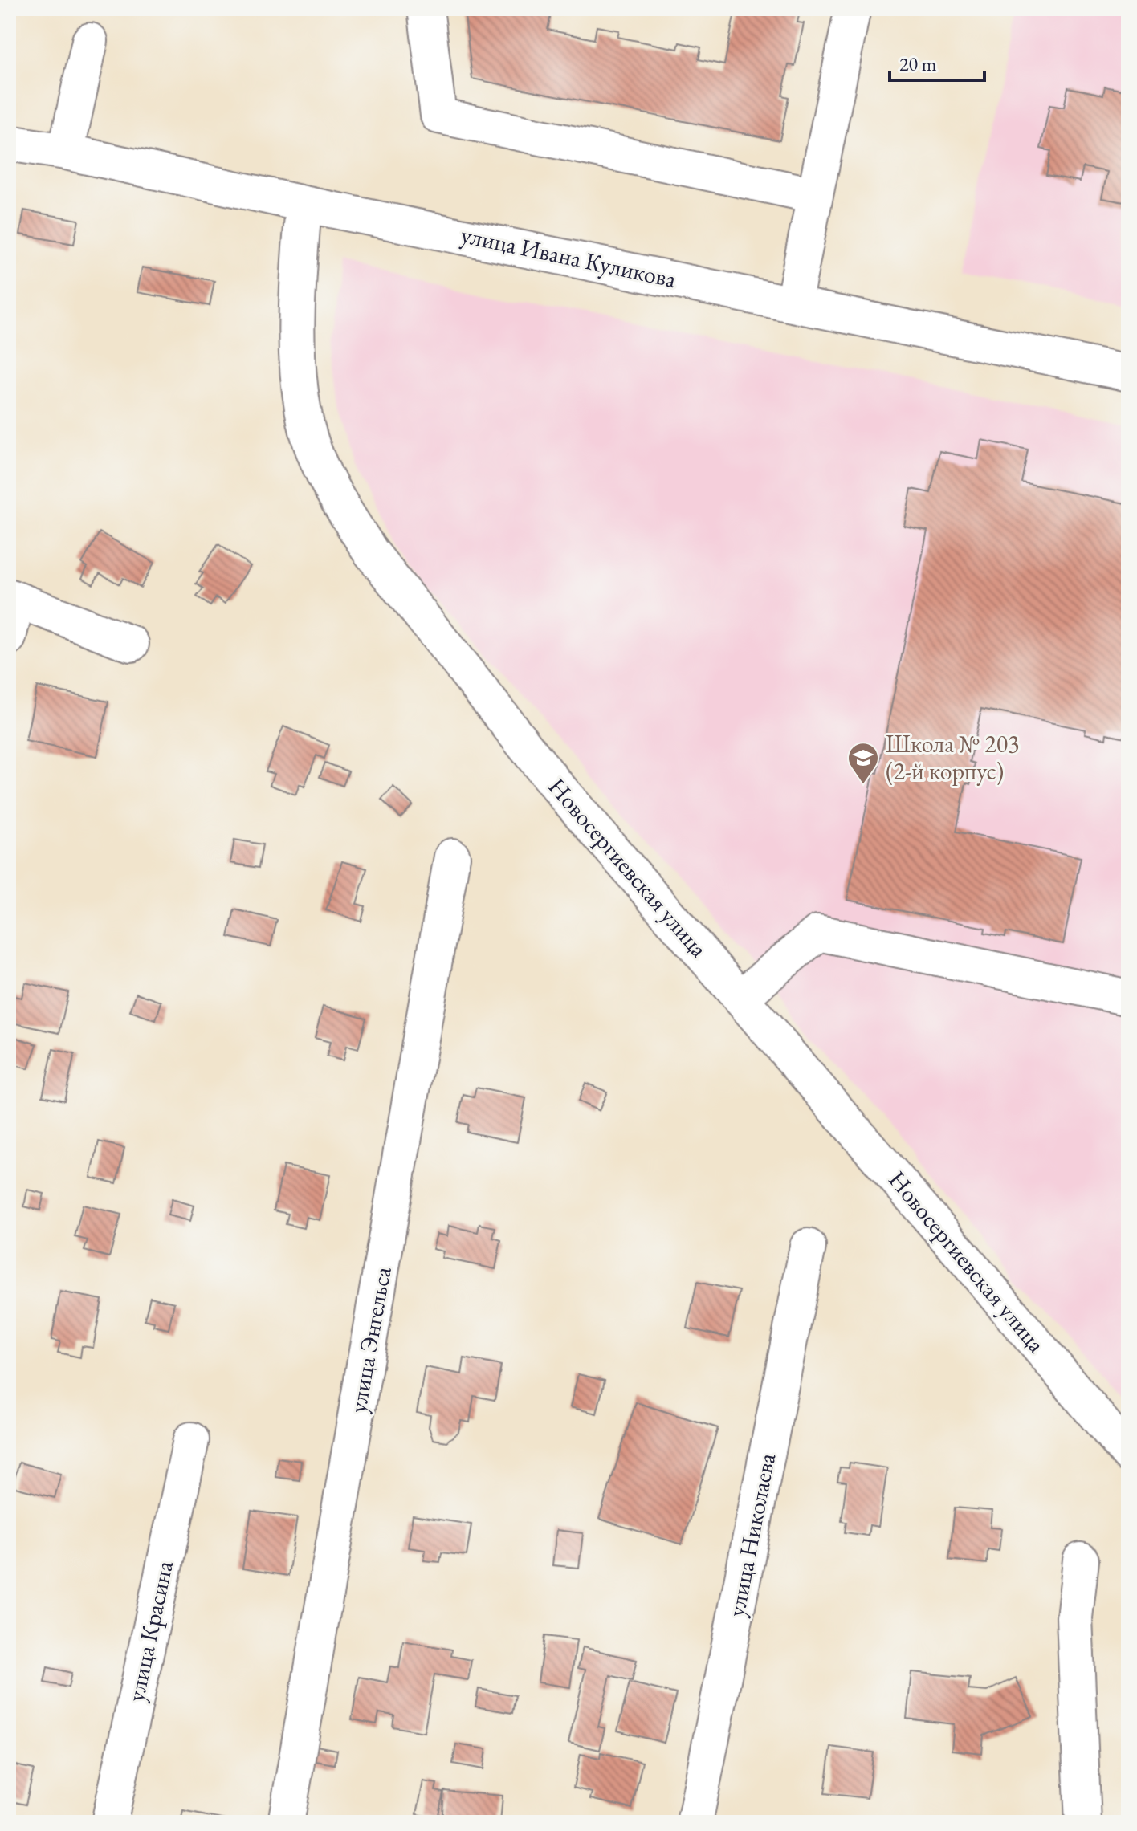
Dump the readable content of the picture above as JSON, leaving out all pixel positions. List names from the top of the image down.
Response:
{
  "streets": {
    "street": [
      "улица Ивана Куликова",
      "Новосергиевская улица",
      "улица Энгельса",
      "улица Николаева",
      "улица Красина"
    ]
  },
  "crossings": [
    ["улица Ивана Куликова", "Новосергиевская улица"]
  ],
  "places": {
    "school or university": ["Школа № 203 (2-й корпус)"]
  },
  "scale_bar": "20 m"
}
